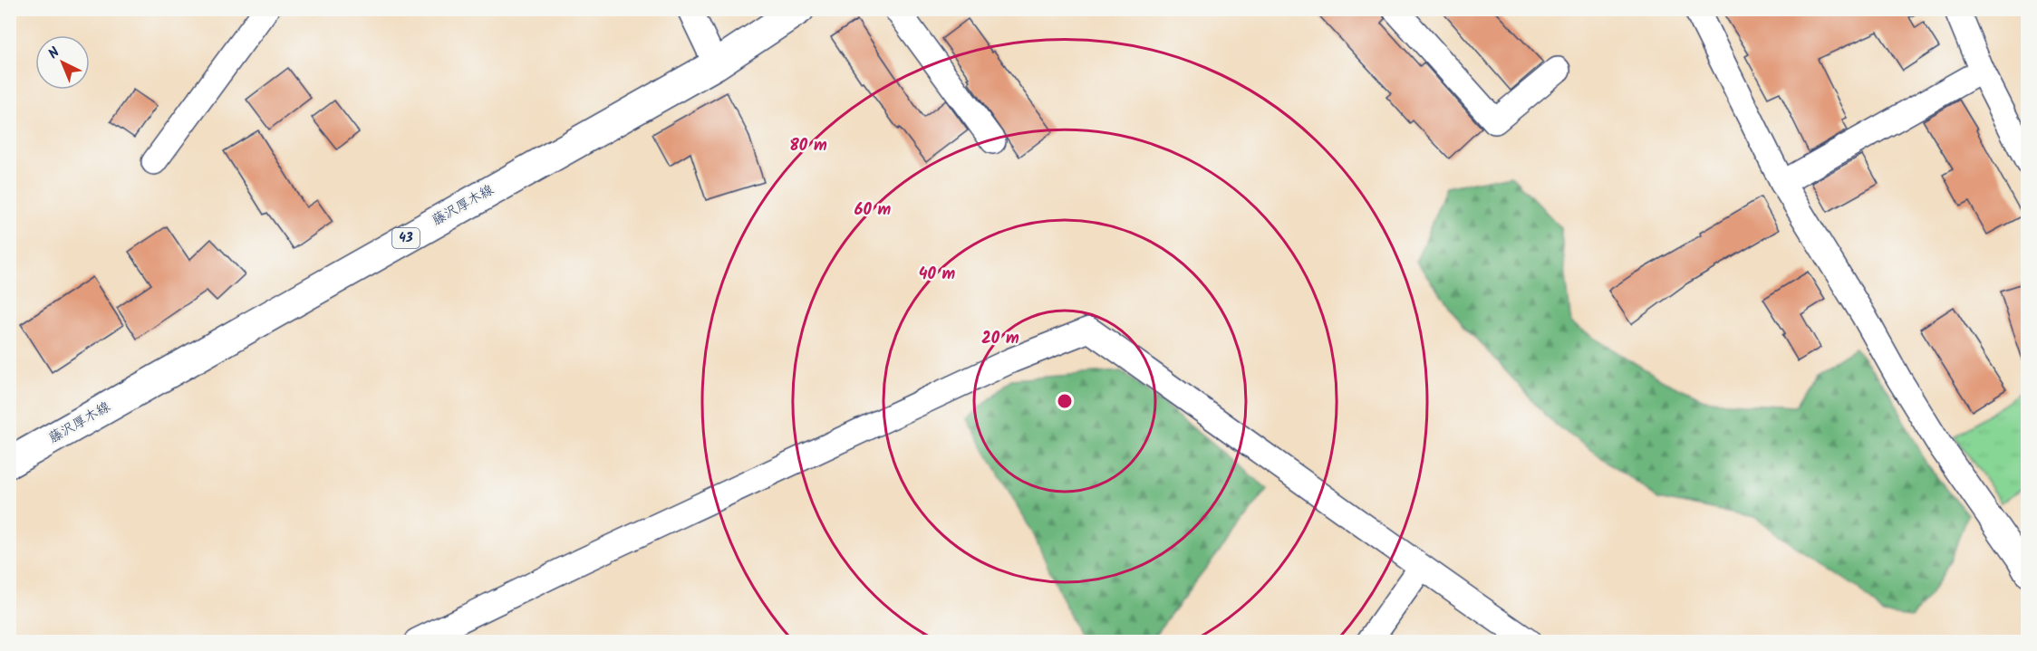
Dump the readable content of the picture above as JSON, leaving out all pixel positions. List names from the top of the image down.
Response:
{
  "streets": {
    "main road": ["藤沢厚木線", "43"]
  },
  "north": "top left",
  "rings": [
    "80 m",
    "60 m",
    "40 m",
    "20 m"
  ]
}
